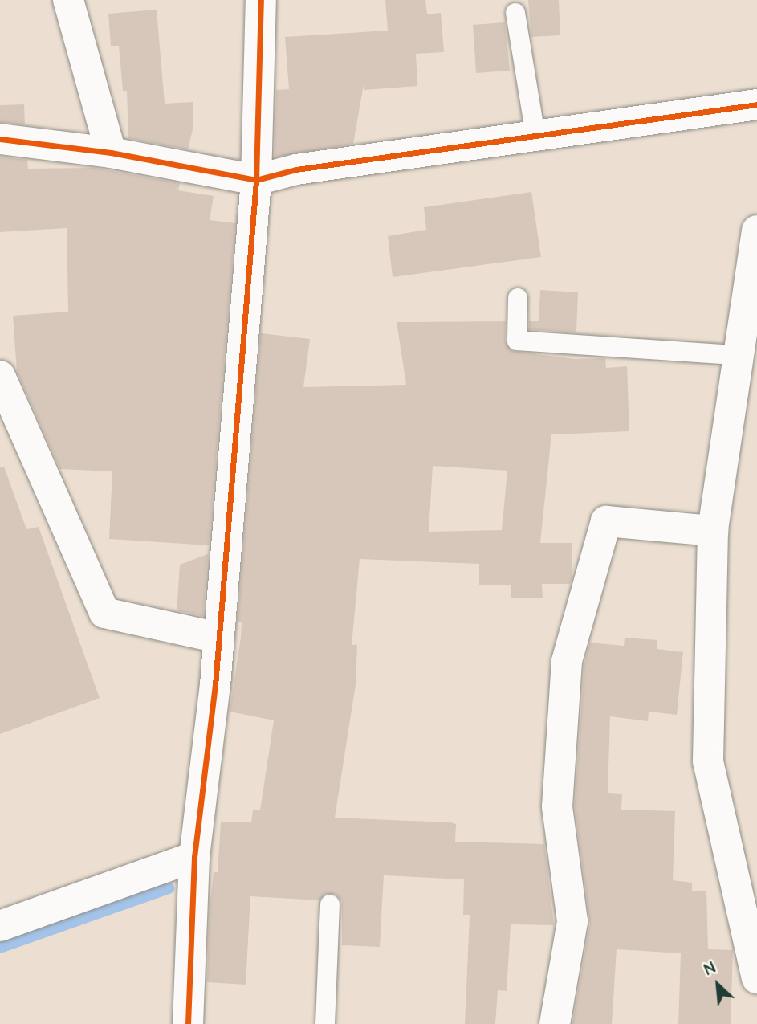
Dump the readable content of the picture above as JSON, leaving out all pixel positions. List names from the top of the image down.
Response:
{
  "north": "top left"
}
